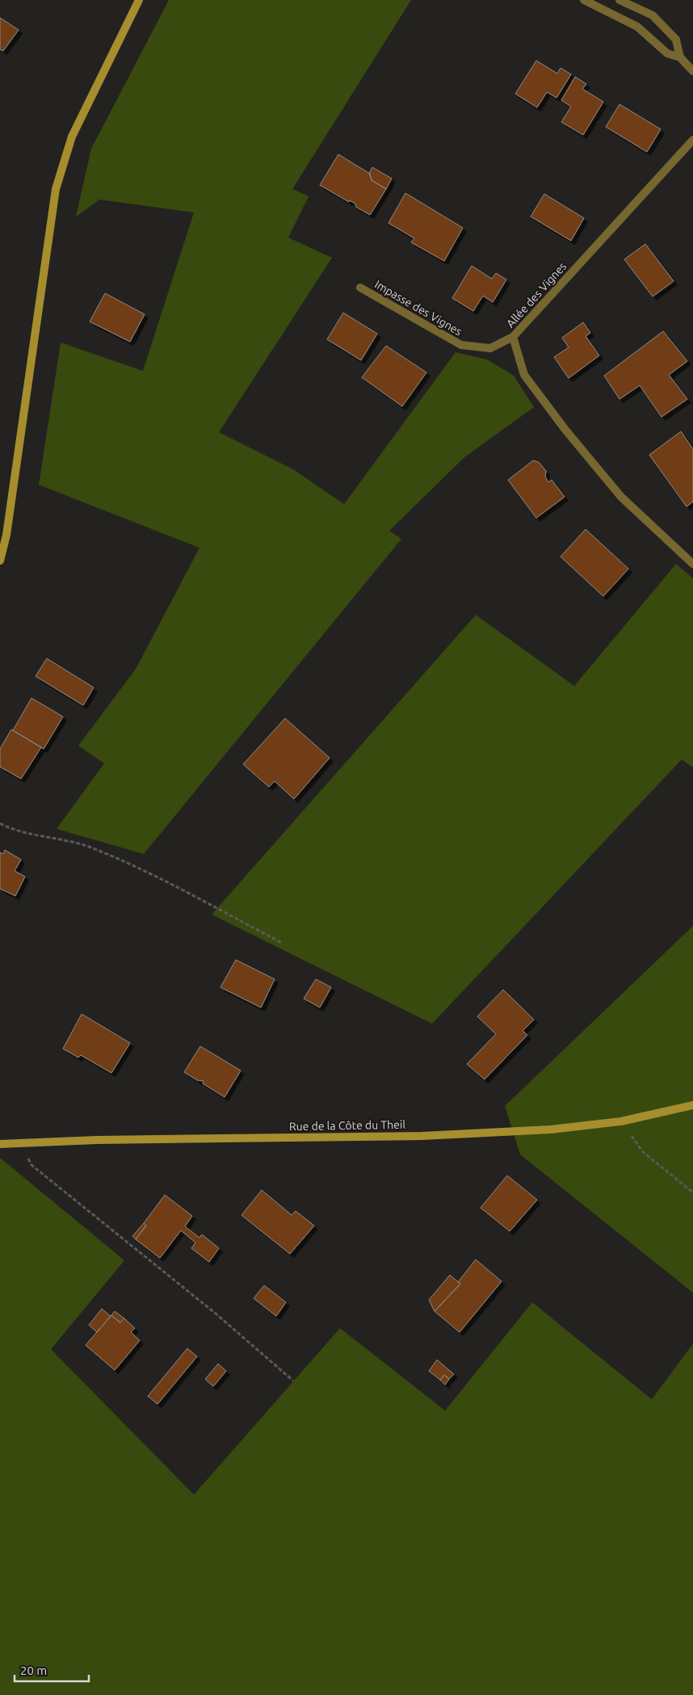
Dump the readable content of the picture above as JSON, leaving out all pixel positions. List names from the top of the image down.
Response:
{
  "streets": {
    "street": ["Allée des Vignes", "Impasse des Vignes", "Rue de la Côte du Theil"]
  },
  "crossings": [
    ["Allée des Vignes", "Impasse des Vignes"]
  ],
  "scale_bar": "20 m"
}
